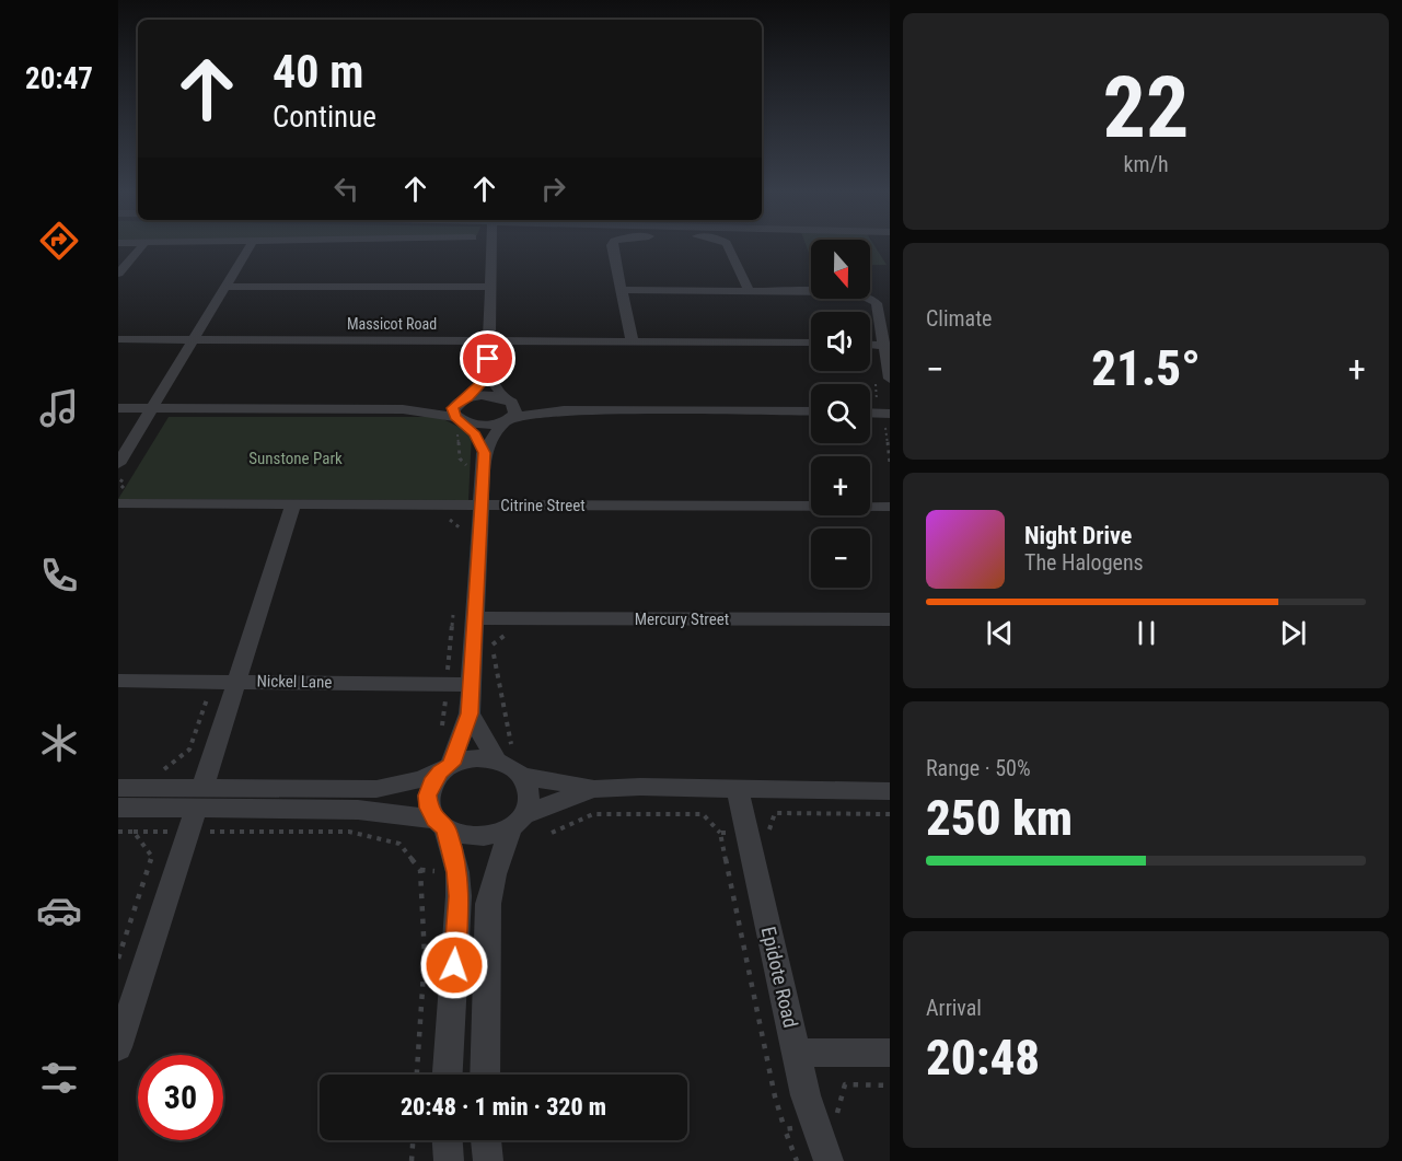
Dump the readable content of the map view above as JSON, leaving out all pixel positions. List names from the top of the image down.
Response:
{
  "streets": {
    "street": [
      "Massicot Road",
      "Citrine Street",
      "Mercury Street",
      "Nickel Lane",
      "Epidote Road"
    ]
  },
  "parks": ["Sunstone Park"],
  "north": "bottom",
  "page": {
    "tabs": "20:47",
    "tile": [
      ["22", "km/h"],
      "Climate",
      ["Range · 50%", "250 km"],
      ["Arrival", "20:48"]
    ],
    "turn": ["40 m", "Continue"],
    "map_buttons": ["+", "−"],
    "heat": ["−", "21.5°", "+"],
    "song": ["Night Drive", "The Halogens"],
    "limit": "30",
    "trip": "20:48 · 1 min · 320 m"
  }
}
